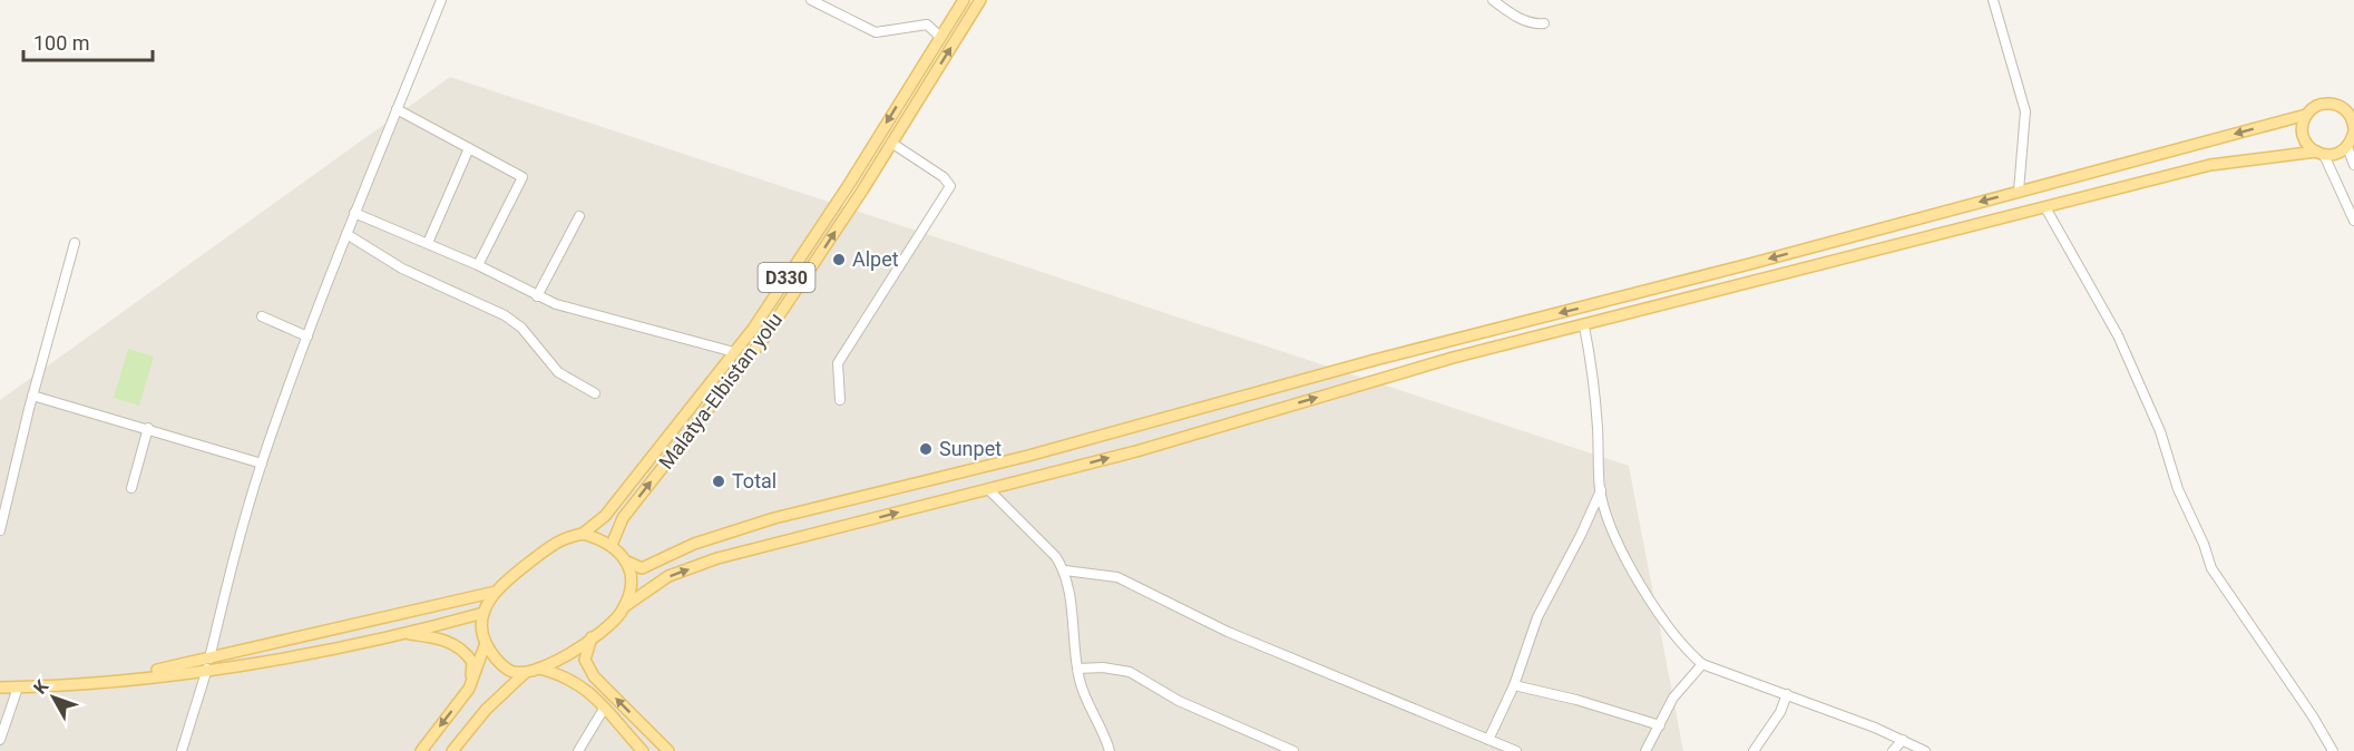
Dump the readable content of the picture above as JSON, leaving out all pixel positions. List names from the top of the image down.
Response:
{
  "streets": {
    "main road": ["D330", "Malatya-Elbistan yolu"]
  },
  "places": ["Alpet", "Sunpet", "Total"],
  "scale_bar": "100 m",
  "north": "top left"
}
